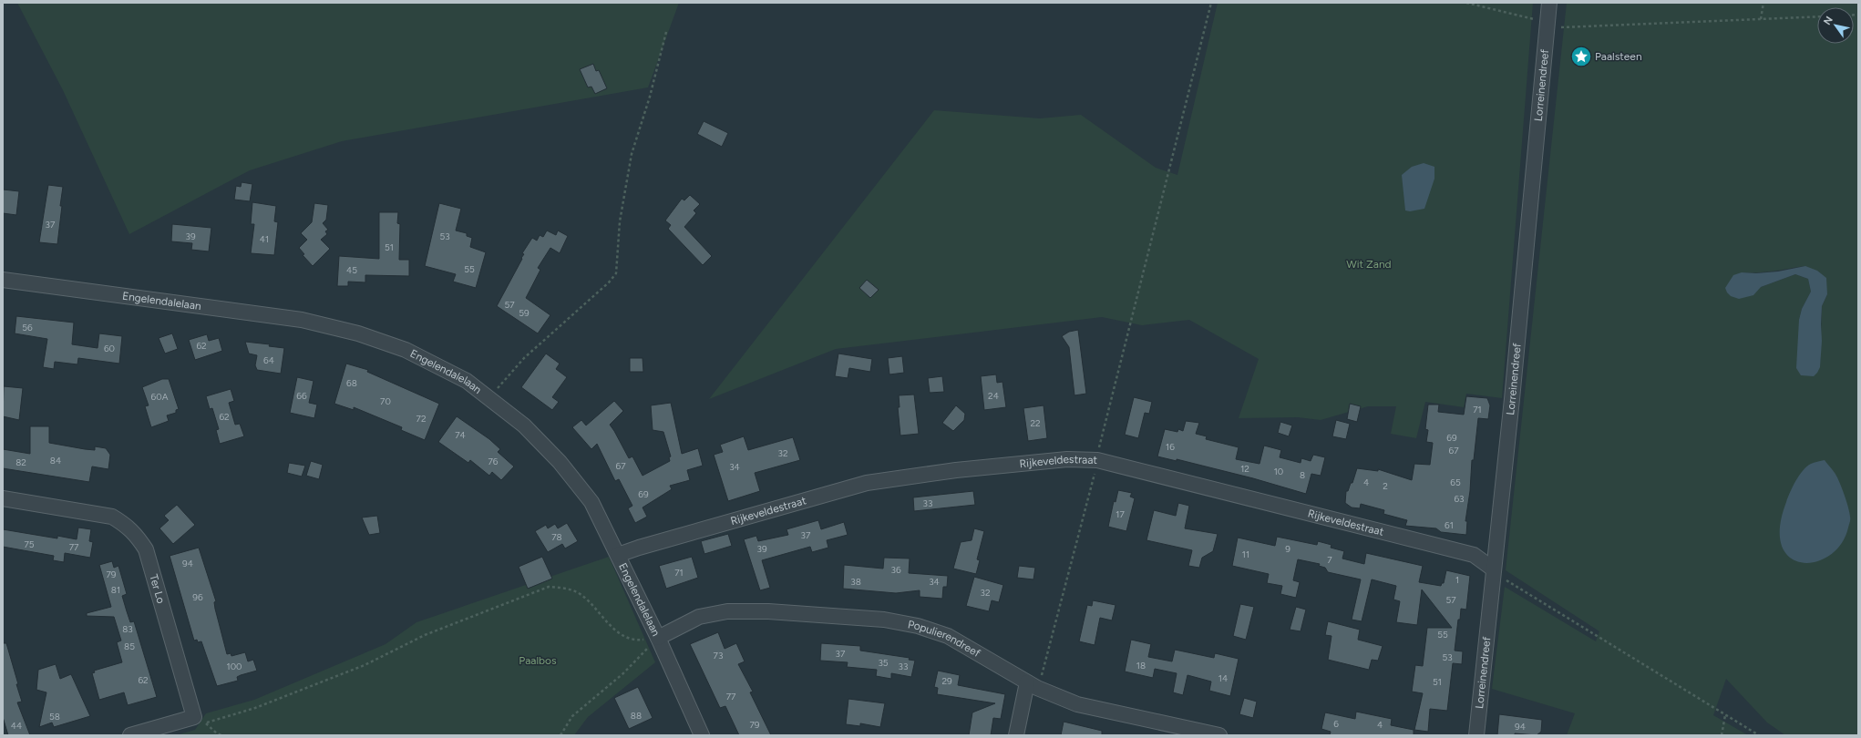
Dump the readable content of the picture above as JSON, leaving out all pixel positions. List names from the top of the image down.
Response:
{
  "streets": {
    "street": [
      "Lorreinendreef",
      "Engelendalelaan",
      "Rijkeveldestraat",
      "Ter Lo",
      "Populierendreef"
    ]
  },
  "crossings": [
    ["Lorreinendreef", "Rijkeveldestraat"],
    ["Engelendalelaan", "Rijkeveldestraat"],
    ["Engelendalelaan", "Populierendreef"]
  ],
  "parks": ["Wit Zand", "Paalbos"],
  "places": {
    "place": ["Paalsteen"]
  },
  "house_numbers": [
    "37",
    "39",
    "53",
    "41",
    "51",
    "55",
    "45",
    "57",
    "59",
    "56",
    "62",
    "60",
    "64",
    "68",
    "66",
    "24",
    "60A",
    "70",
    "71",
    "62",
    "72",
    "22",
    "74",
    "69",
    "16",
    "67",
    "32",
    "84",
    "76",
    "82",
    "67",
    "34",
    "12",
    "10",
    "8",
    "4",
    "65",
    "2",
    "69",
    "63",
    "33",
    "17",
    "61",
    "37",
    "78",
    "75",
    "77",
    "39",
    "9",
    "11",
    "7",
    "94",
    "36",
    "71",
    "79",
    "1",
    "38",
    "34",
    "81",
    "32",
    "96",
    "57",
    "83",
    "55",
    "85",
    "37",
    "73",
    "53",
    "35",
    "18",
    "100",
    "33",
    "14",
    "62",
    "29",
    "51",
    "77",
    "88",
    "58",
    "6",
    "79",
    "4",
    "44",
    "94"
  ],
  "north": "top left"
}
